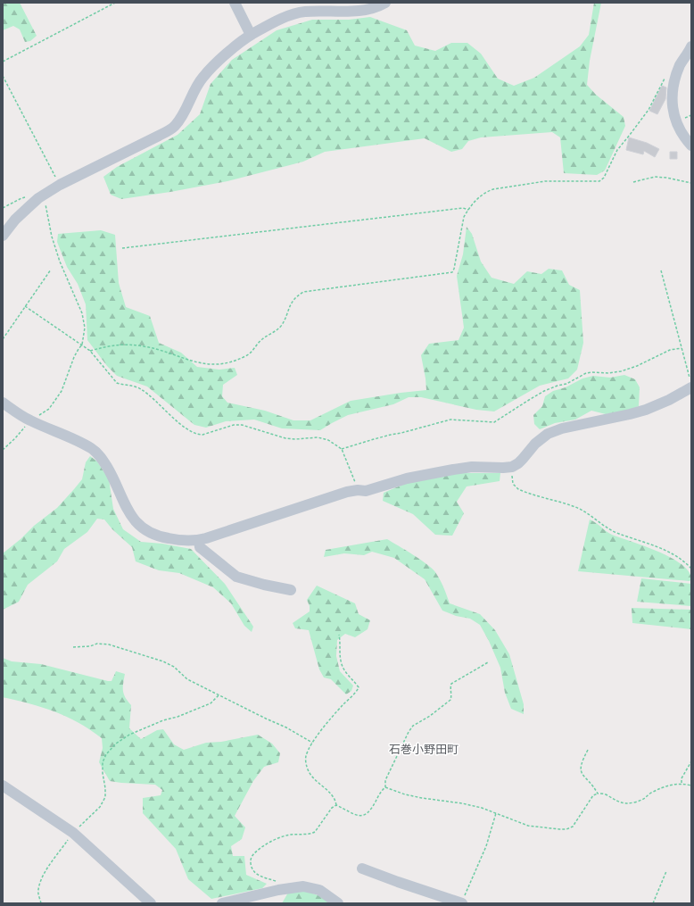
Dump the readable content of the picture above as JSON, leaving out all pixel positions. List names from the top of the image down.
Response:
{
  "districts": ["石巻小野田町"]
}
